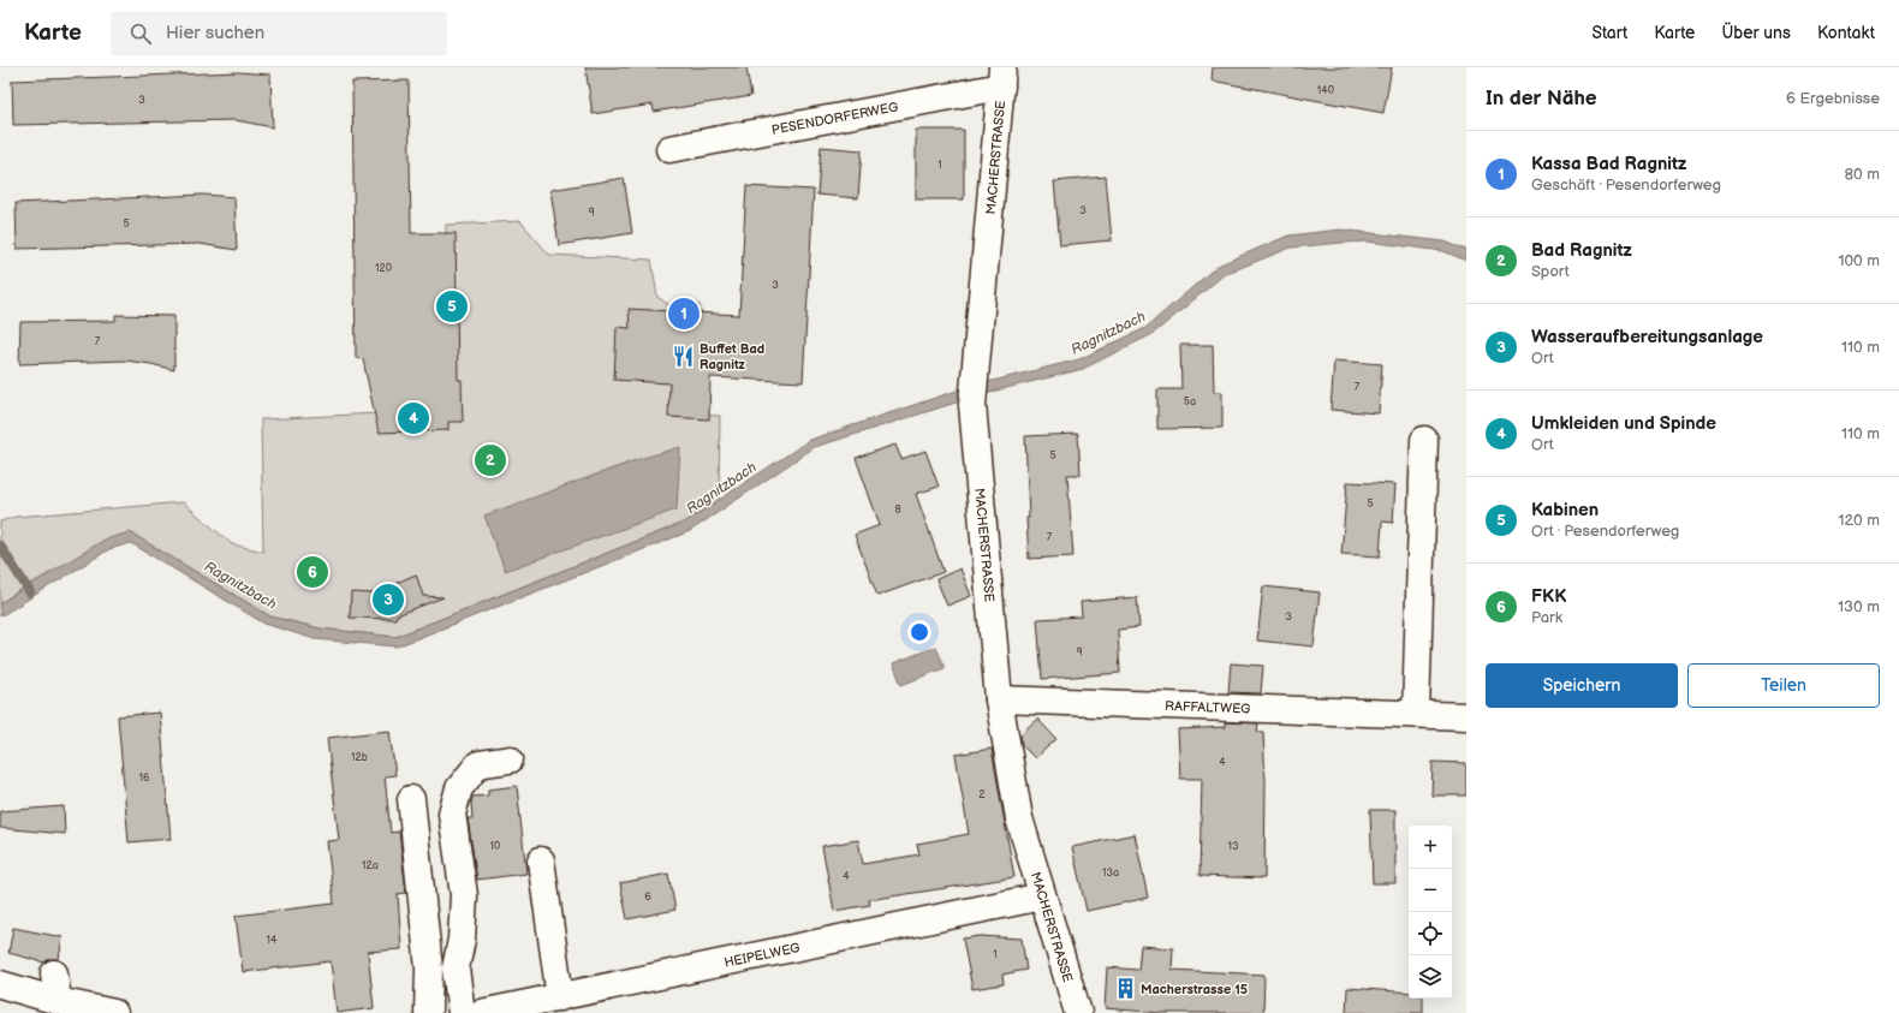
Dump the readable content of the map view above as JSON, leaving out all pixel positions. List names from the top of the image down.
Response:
{
  "streets": {
    "street": [
      "PESENDORFERWEG",
      "MACHERSTRASSE",
      "RAFFALTWEG",
      "HEIPELWEG"
    ]
  },
  "crossings": [
    ["PESENDORFERWEG", "MACHERSTRASSE"],
    ["MACHERSTRASSE", "RAFFALTWEG"],
    ["MACHERSTRASSE", "HEIPELWEG"]
  ],
  "water": ["Ragnitzbach"],
  "places": {
    "restaurant": ["Buffet Bad Ragnitz"],
    "building": ["Macherstrasse 15"]
  },
  "house_numbers": [
    "140",
    "3",
    "1",
    "3",
    "9",
    "5",
    "120",
    "3",
    "7",
    "7",
    "5a",
    "5",
    "5",
    "8",
    "7",
    "3",
    "9",
    "12b",
    "4",
    "16",
    "2",
    "10",
    "13",
    "12a",
    "13a",
    "4",
    "6",
    "14",
    "1"
  ],
  "page": {
    "header": "Karte",
    "search": "Hier suchen",
    "nav": [
      "Start",
      "Karte",
      "Über uns",
      "Kontakt"
    ],
    "heading": ["In der Nähe", "6 Ergebnisse"],
    "list": [
      {
        "mark": "1",
        "name": "Kassa Bad Ragnitz",
        "note": "Geschäft · Pesendorferweg",
        "value": "80 m"
      },
      {
        "mark": "2",
        "name": "Bad Ragnitz",
        "note": "Sport",
        "value": "100 m"
      },
      {
        "mark": "3",
        "name": "Wasseraufbereitungsanlage",
        "note": "Ort",
        "value": "110 m"
      },
      {
        "mark": "4",
        "name": "Umkleiden und Spinde",
        "note": "Ort",
        "value": "110 m"
      },
      {
        "mark": "5",
        "name": "Kabinen",
        "note": "Ort · Pesendorferweg",
        "value": "120 m"
      },
      {
        "mark": "6",
        "name": "FKK",
        "note": "Park",
        "value": "130 m"
      }
    ],
    "pins": [
      "5",
      "1",
      "4",
      "2",
      "6",
      "3"
    ],
    "buttons": ["Speichern", "Teilen"],
    "map_buttons": ["+", "−"]
  }
}
